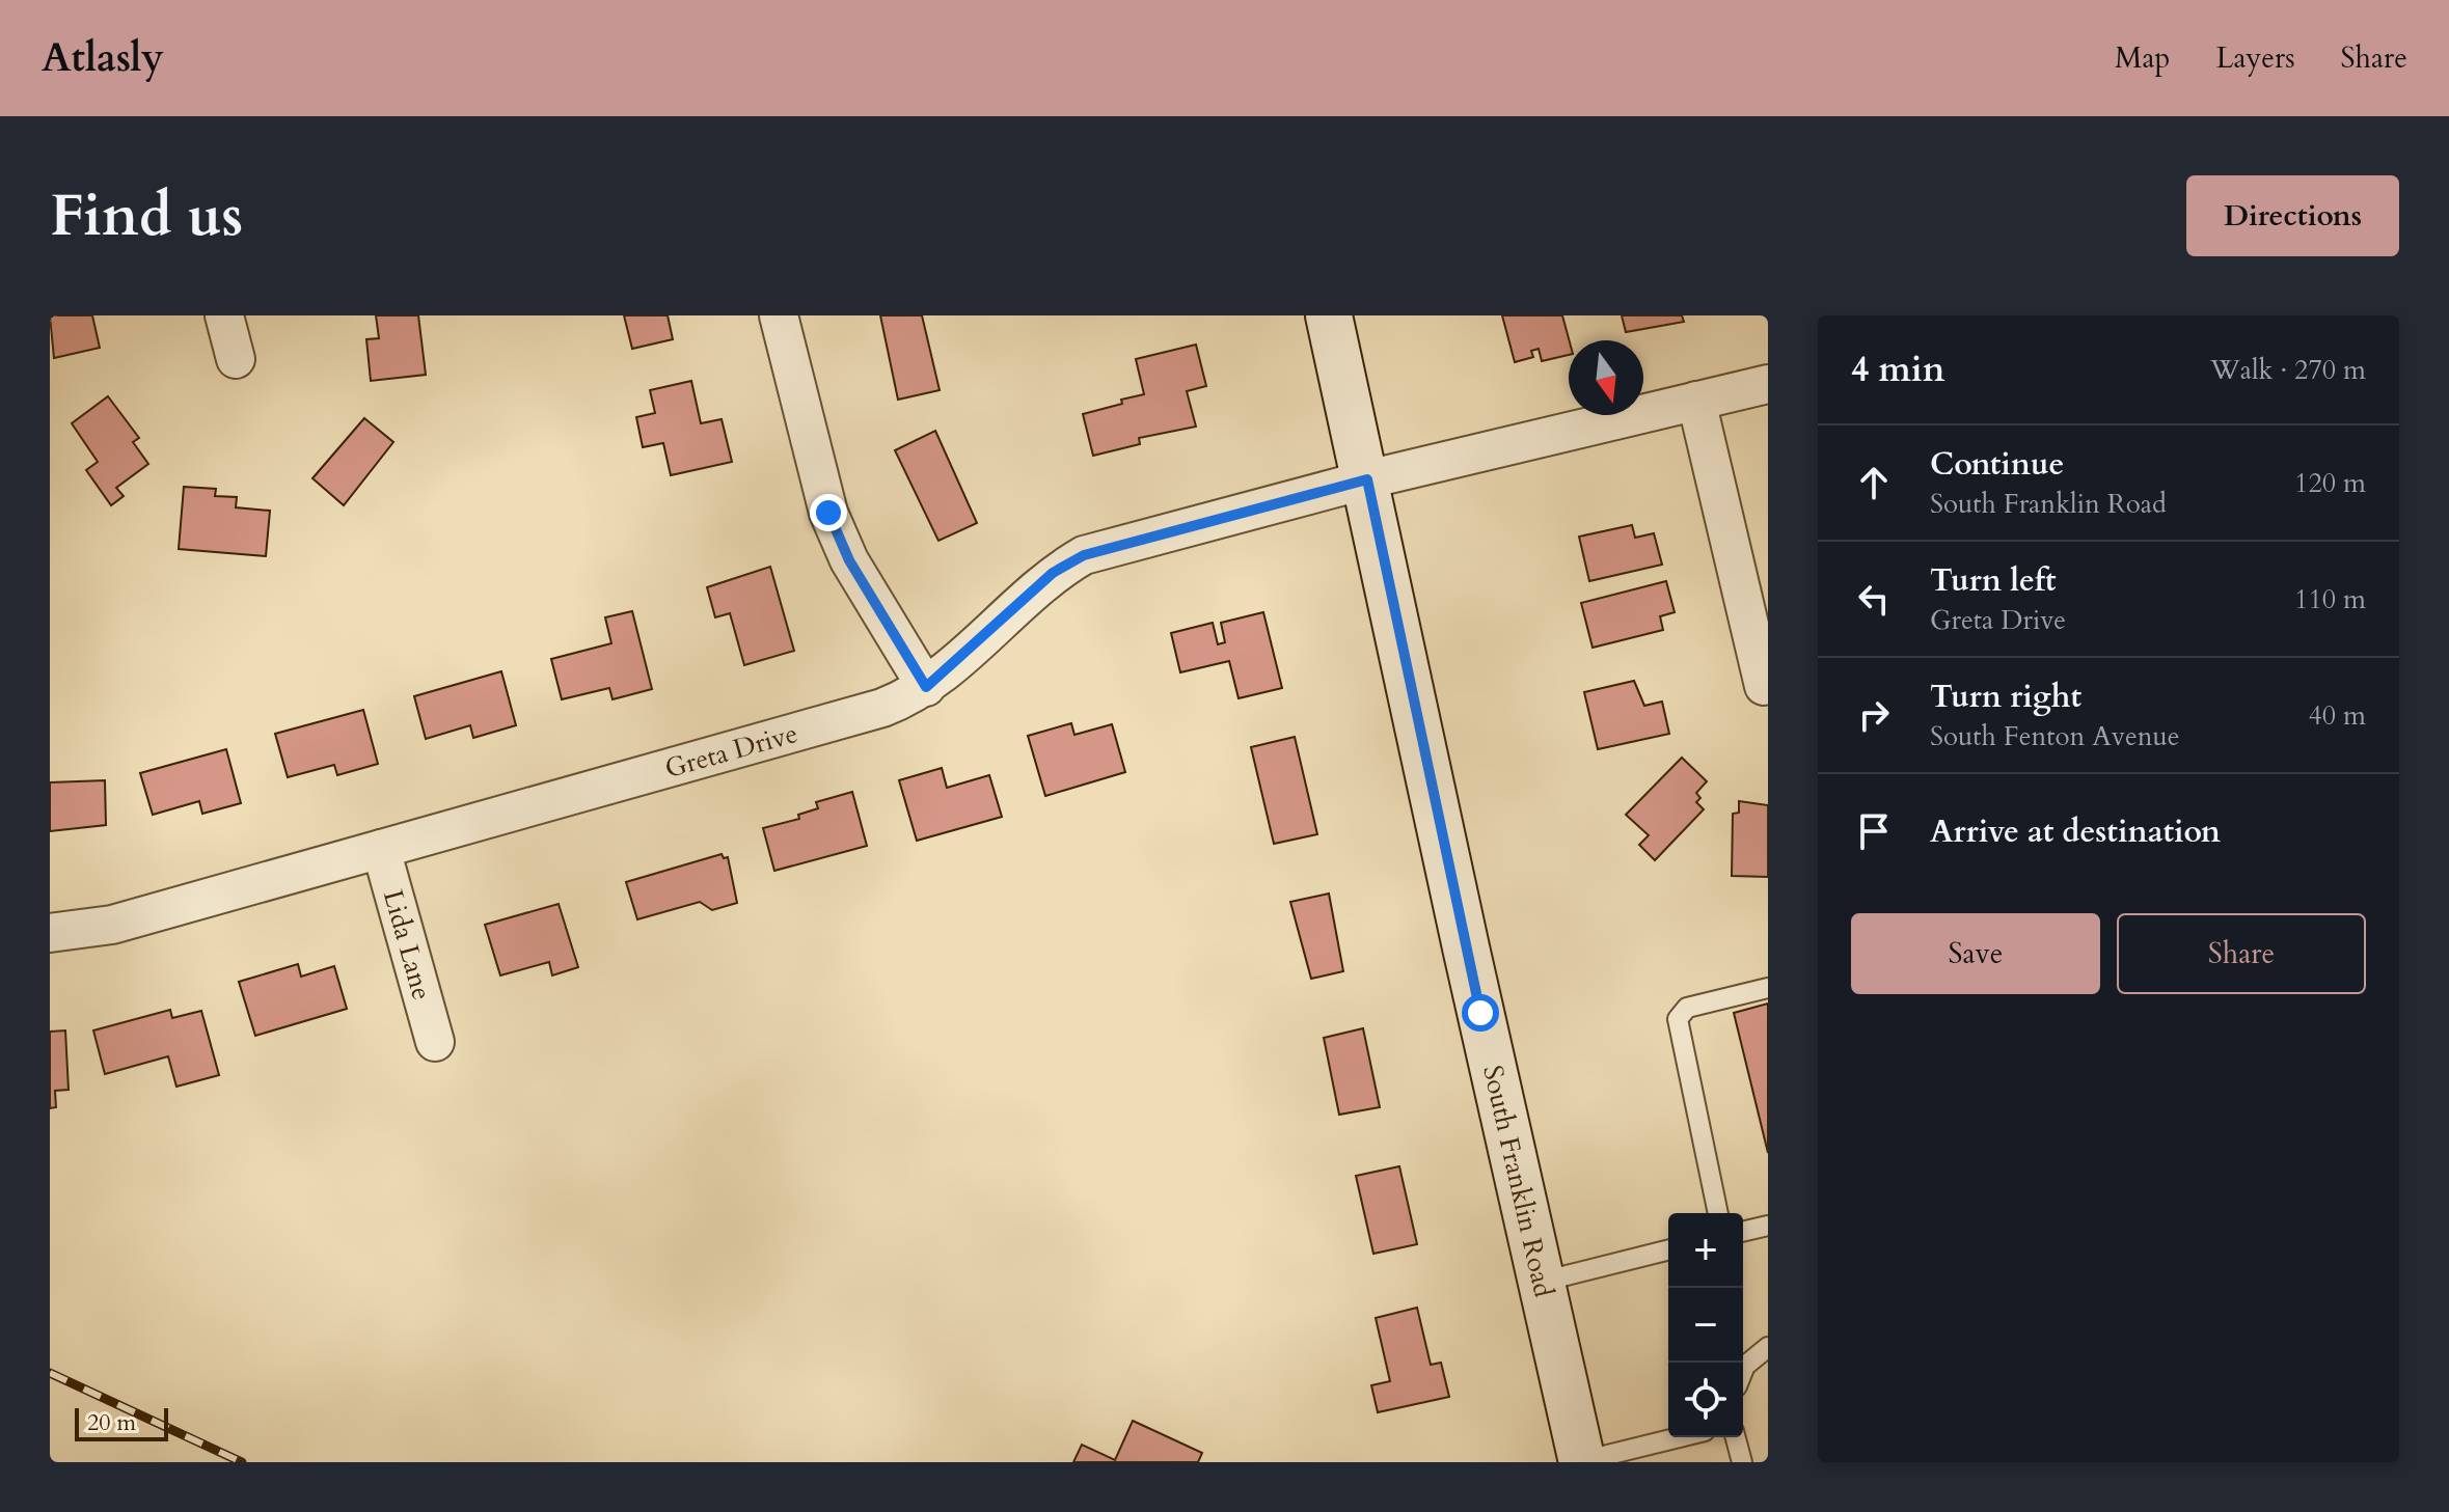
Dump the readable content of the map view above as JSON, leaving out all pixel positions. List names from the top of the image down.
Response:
{
  "streets": {
    "main road": ["South Franklin Road"],
    "street": ["Greta Drive", "Lida Lane"]
  },
  "crossings": [
    ["Greta Drive", "Lida Lane"],
    ["Greta Drive", "South Franklin Road"]
  ],
  "scale_bar": "20 m",
  "north": "bottom",
  "page": {
    "header": "Atlasly",
    "nav": ["Map", "Layers", "Share"],
    "buttons": [
      "Directions",
      ["Save", "Share"]
    ],
    "title": "Find us",
    "heading": ["4 min", "Walk · 270 m"],
    "list": [
      ["Continue", "South Franklin Road", "120 m"],
      ["Turn left", "Greta Drive", "110 m"],
      ["Turn right", "South Fenton Avenue", "40 m"],
      "Arrive at destination"
    ],
    "map_buttons": ["+", "−"],
    "scale": "20 m"
  }
}
